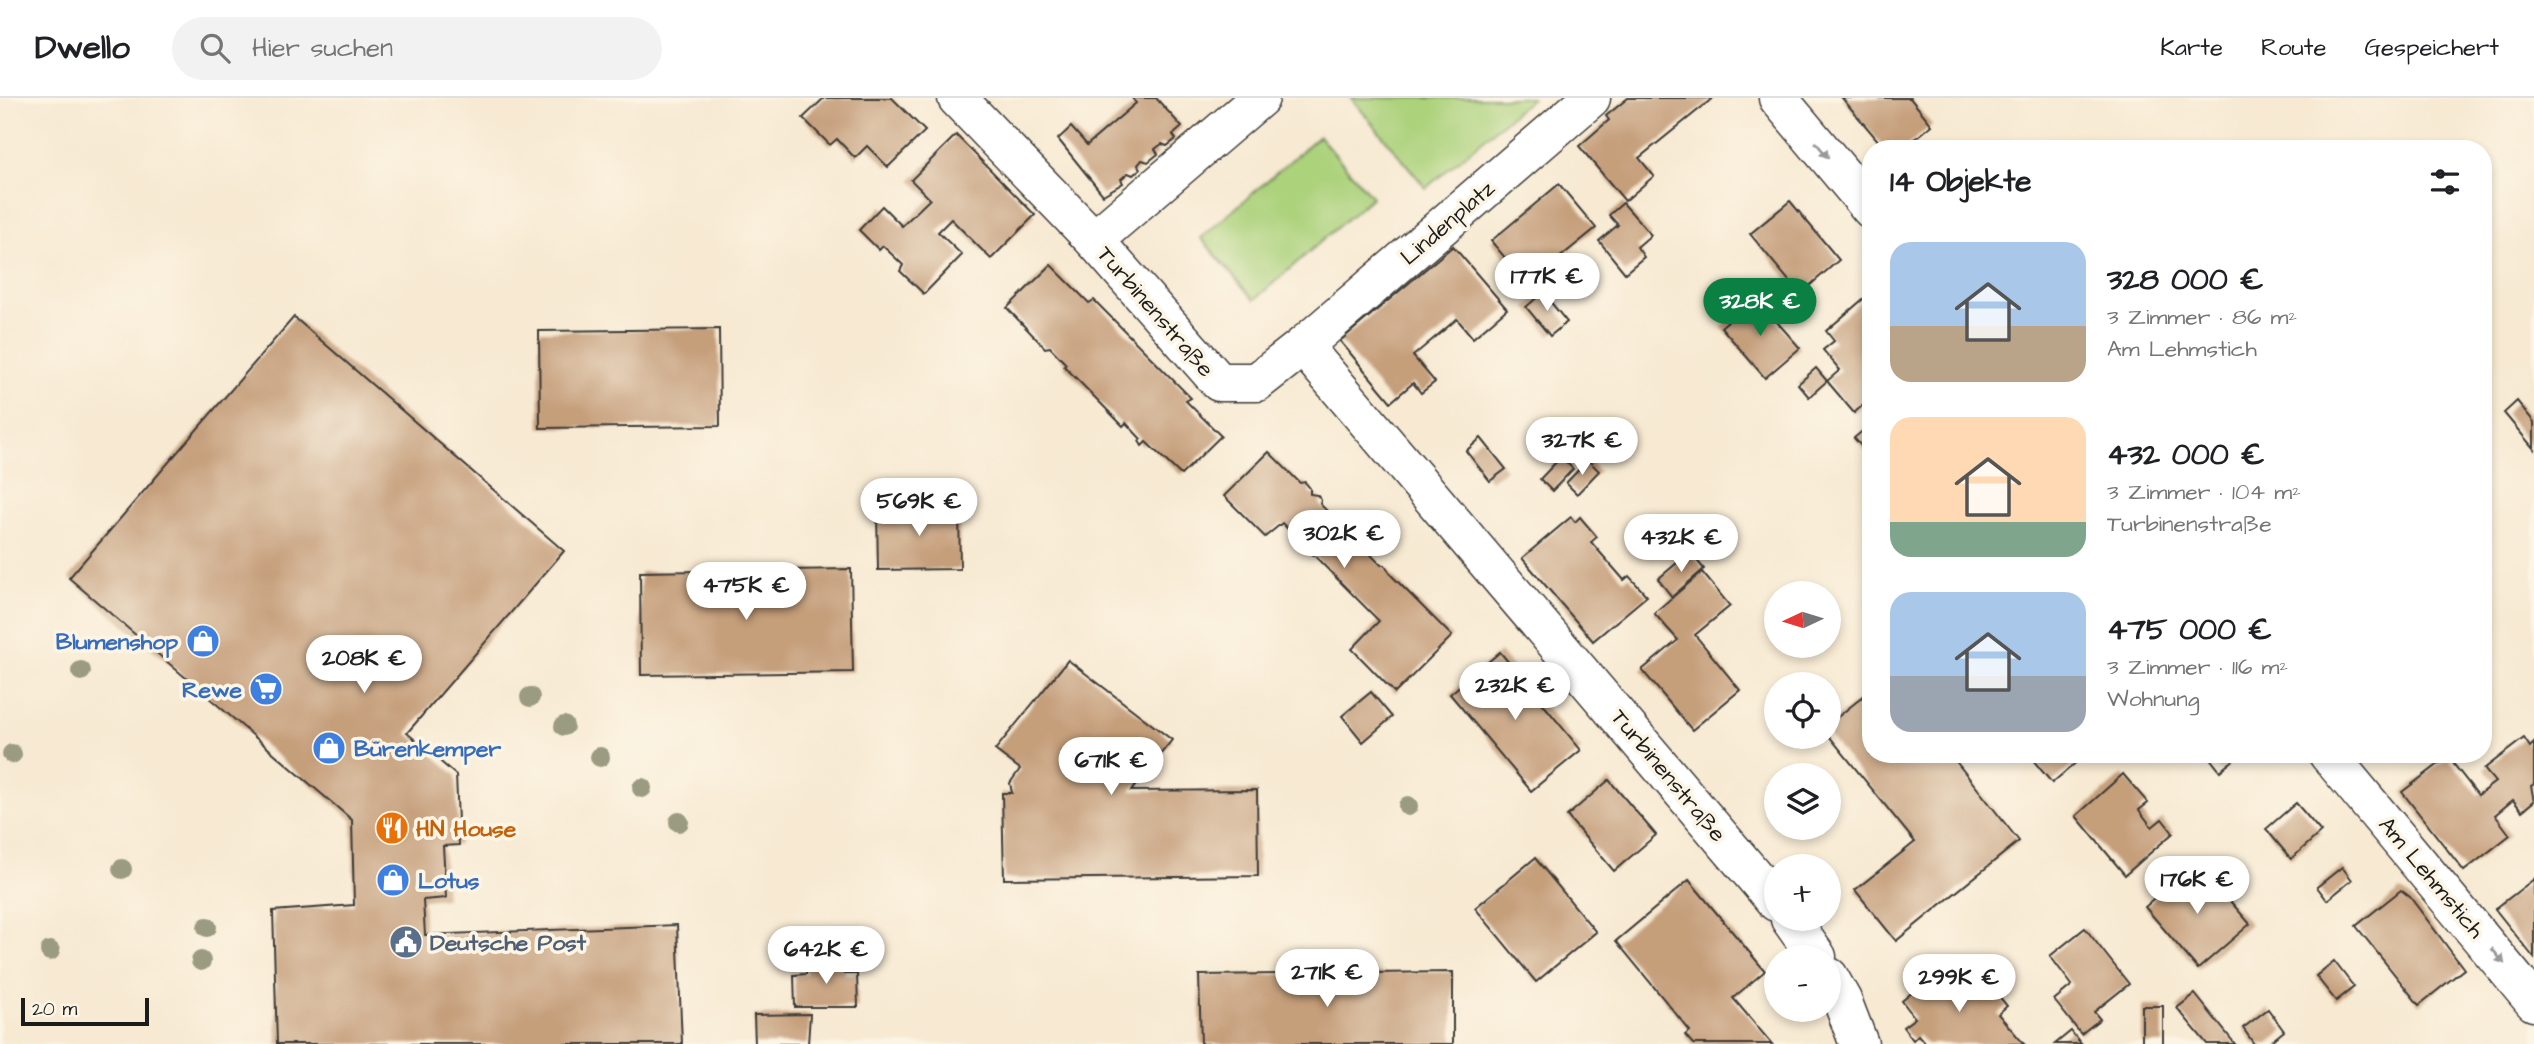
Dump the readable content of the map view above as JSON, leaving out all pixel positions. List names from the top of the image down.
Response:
{
  "streets": {
    "street": ["Lindenplatz", "Turbinenstraße", "Am Lehmstich"]
  },
  "crossings": [
    ["Lindenplatz", "Turbinenstraße"]
  ],
  "one_way": ["Am Lehmstich"],
  "places": {
    "shop": ["Blumenshop", "Bürenkemper", "Lotus"],
    "supermarket": ["Rewe"],
    "restaurant": ["HN House"],
    "public building": ["Deutsche Post"]
  },
  "scale_bar": "20 m",
  "north": "left",
  "page": {
    "header": "Dwello",
    "search": "Hier suchen",
    "nav": ["Karte", "Route", "Gespeichert"],
    "heading": "14 Objekte",
    "list": [
      {
        "name": "328 000 €",
        "note": "3 Zimmer · 86 m² · Am Lehmstich"
      },
      {
        "name": "432 000 €",
        "note": "3 Zimmer · 104 m² · Turbinenstraße"
      },
      {
        "name": "475 000 €",
        "note": "3 Zimmer · 116 m² · Wohnung"
      }
    ],
    "price": [
      "177K €",
      "328K €",
      "327K €",
      "569K €",
      "302K €",
      "432K €",
      "475K €",
      "208K €",
      "232K €",
      "671K €",
      "176K €",
      "642K €",
      "271K €",
      "299K €"
    ],
    "map_buttons": ["+", "−"],
    "scale": "20 m"
  }
}
